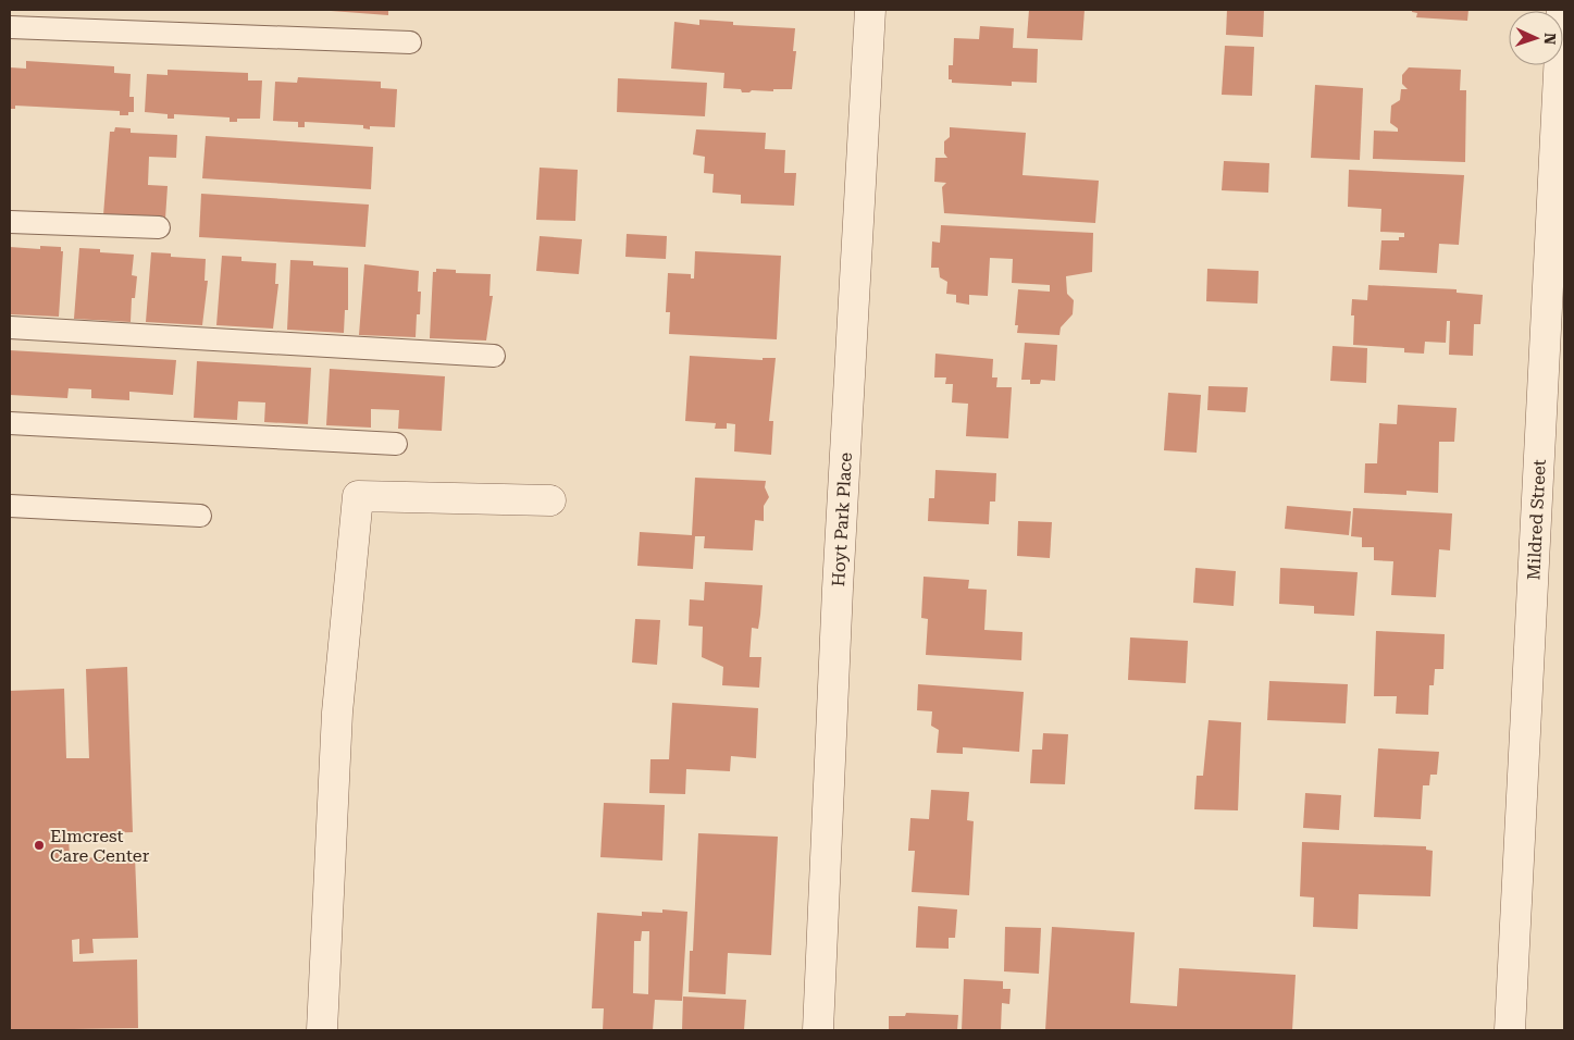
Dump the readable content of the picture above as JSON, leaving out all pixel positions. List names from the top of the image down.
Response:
{
  "streets": {
    "street": ["Hoyt Park Place", "Mildred Street"]
  },
  "places": ["Elmcrest Care Center"],
  "north": "right"
}
